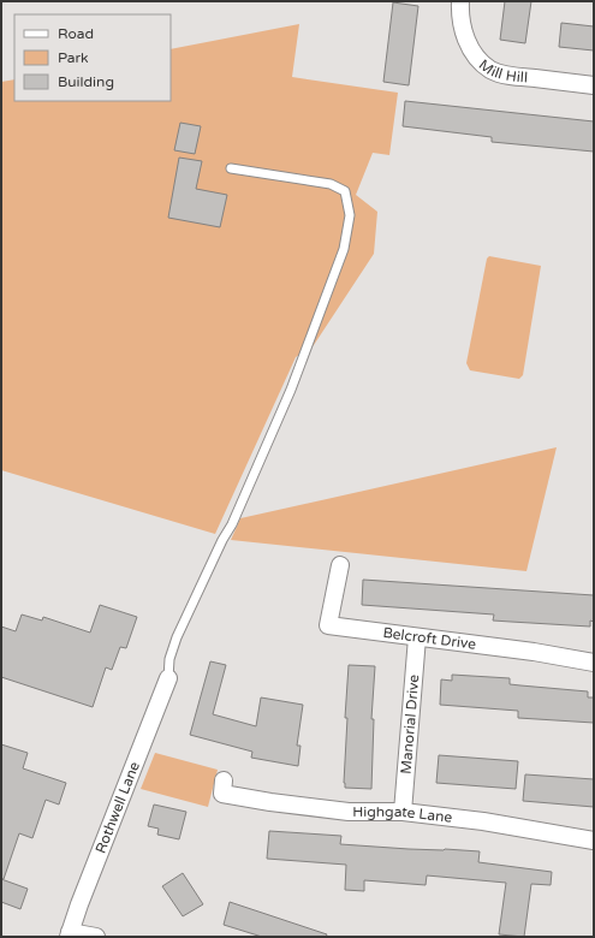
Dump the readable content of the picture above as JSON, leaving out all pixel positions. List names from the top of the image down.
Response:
{
  "streets": {
    "street": [
      "Mill Hill",
      "Belcroft Drive",
      "Manorial Drive",
      "Rothwell Lane",
      "Highgate Lane"
    ]
  },
  "crossings": [
    ["Belcroft Drive", "Manorial Drive"],
    ["Manorial Drive", "Highgate Lane"]
  ],
  "legend": ["Road", "Park", "Building"]
}
